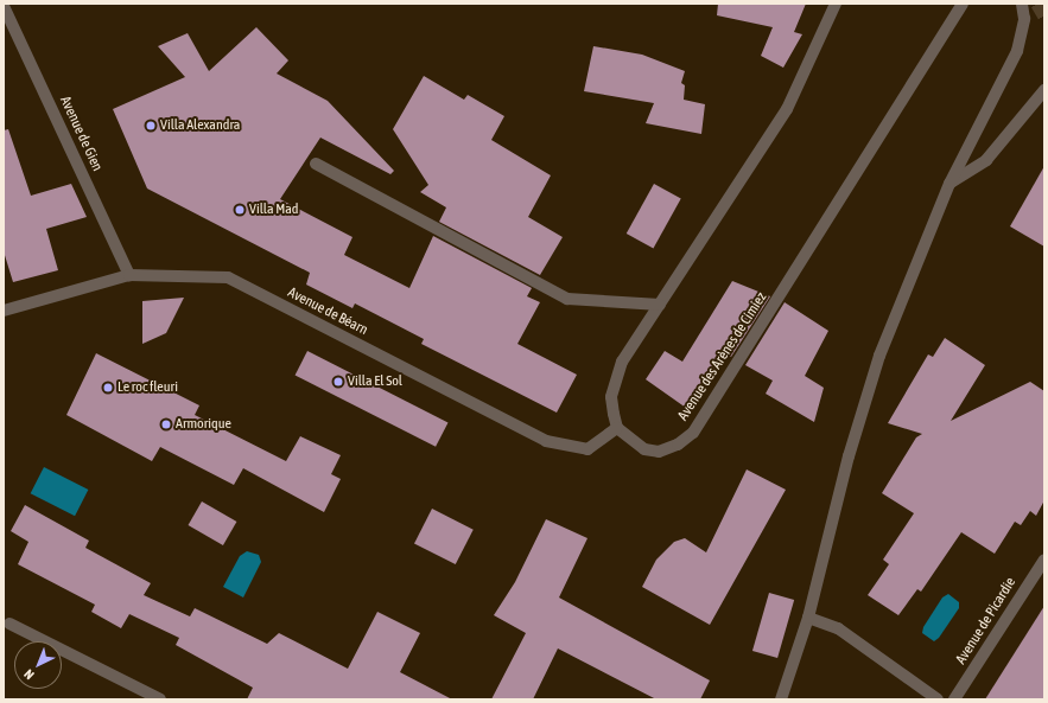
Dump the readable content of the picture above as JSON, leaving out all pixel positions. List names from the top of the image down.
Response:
{
  "streets": {
    "street": [
      "Avenue de Gien",
      "Avenue de Béarn",
      "Avenue des Arènes de Cimiez",
      "Avenue de Picardie"
    ]
  },
  "crossings": [
    ["Avenue de Gien", "Avenue de Béarn"],
    ["Avenue de Béarn", "Avenue des Arènes de Cimiez"]
  ],
  "places": [
    "Villa Alexandra",
    "Villa Mad",
    "Villa El Sol",
    "Le roc fleuri",
    "Armorique"
  ],
  "north": "bottom left"
}
